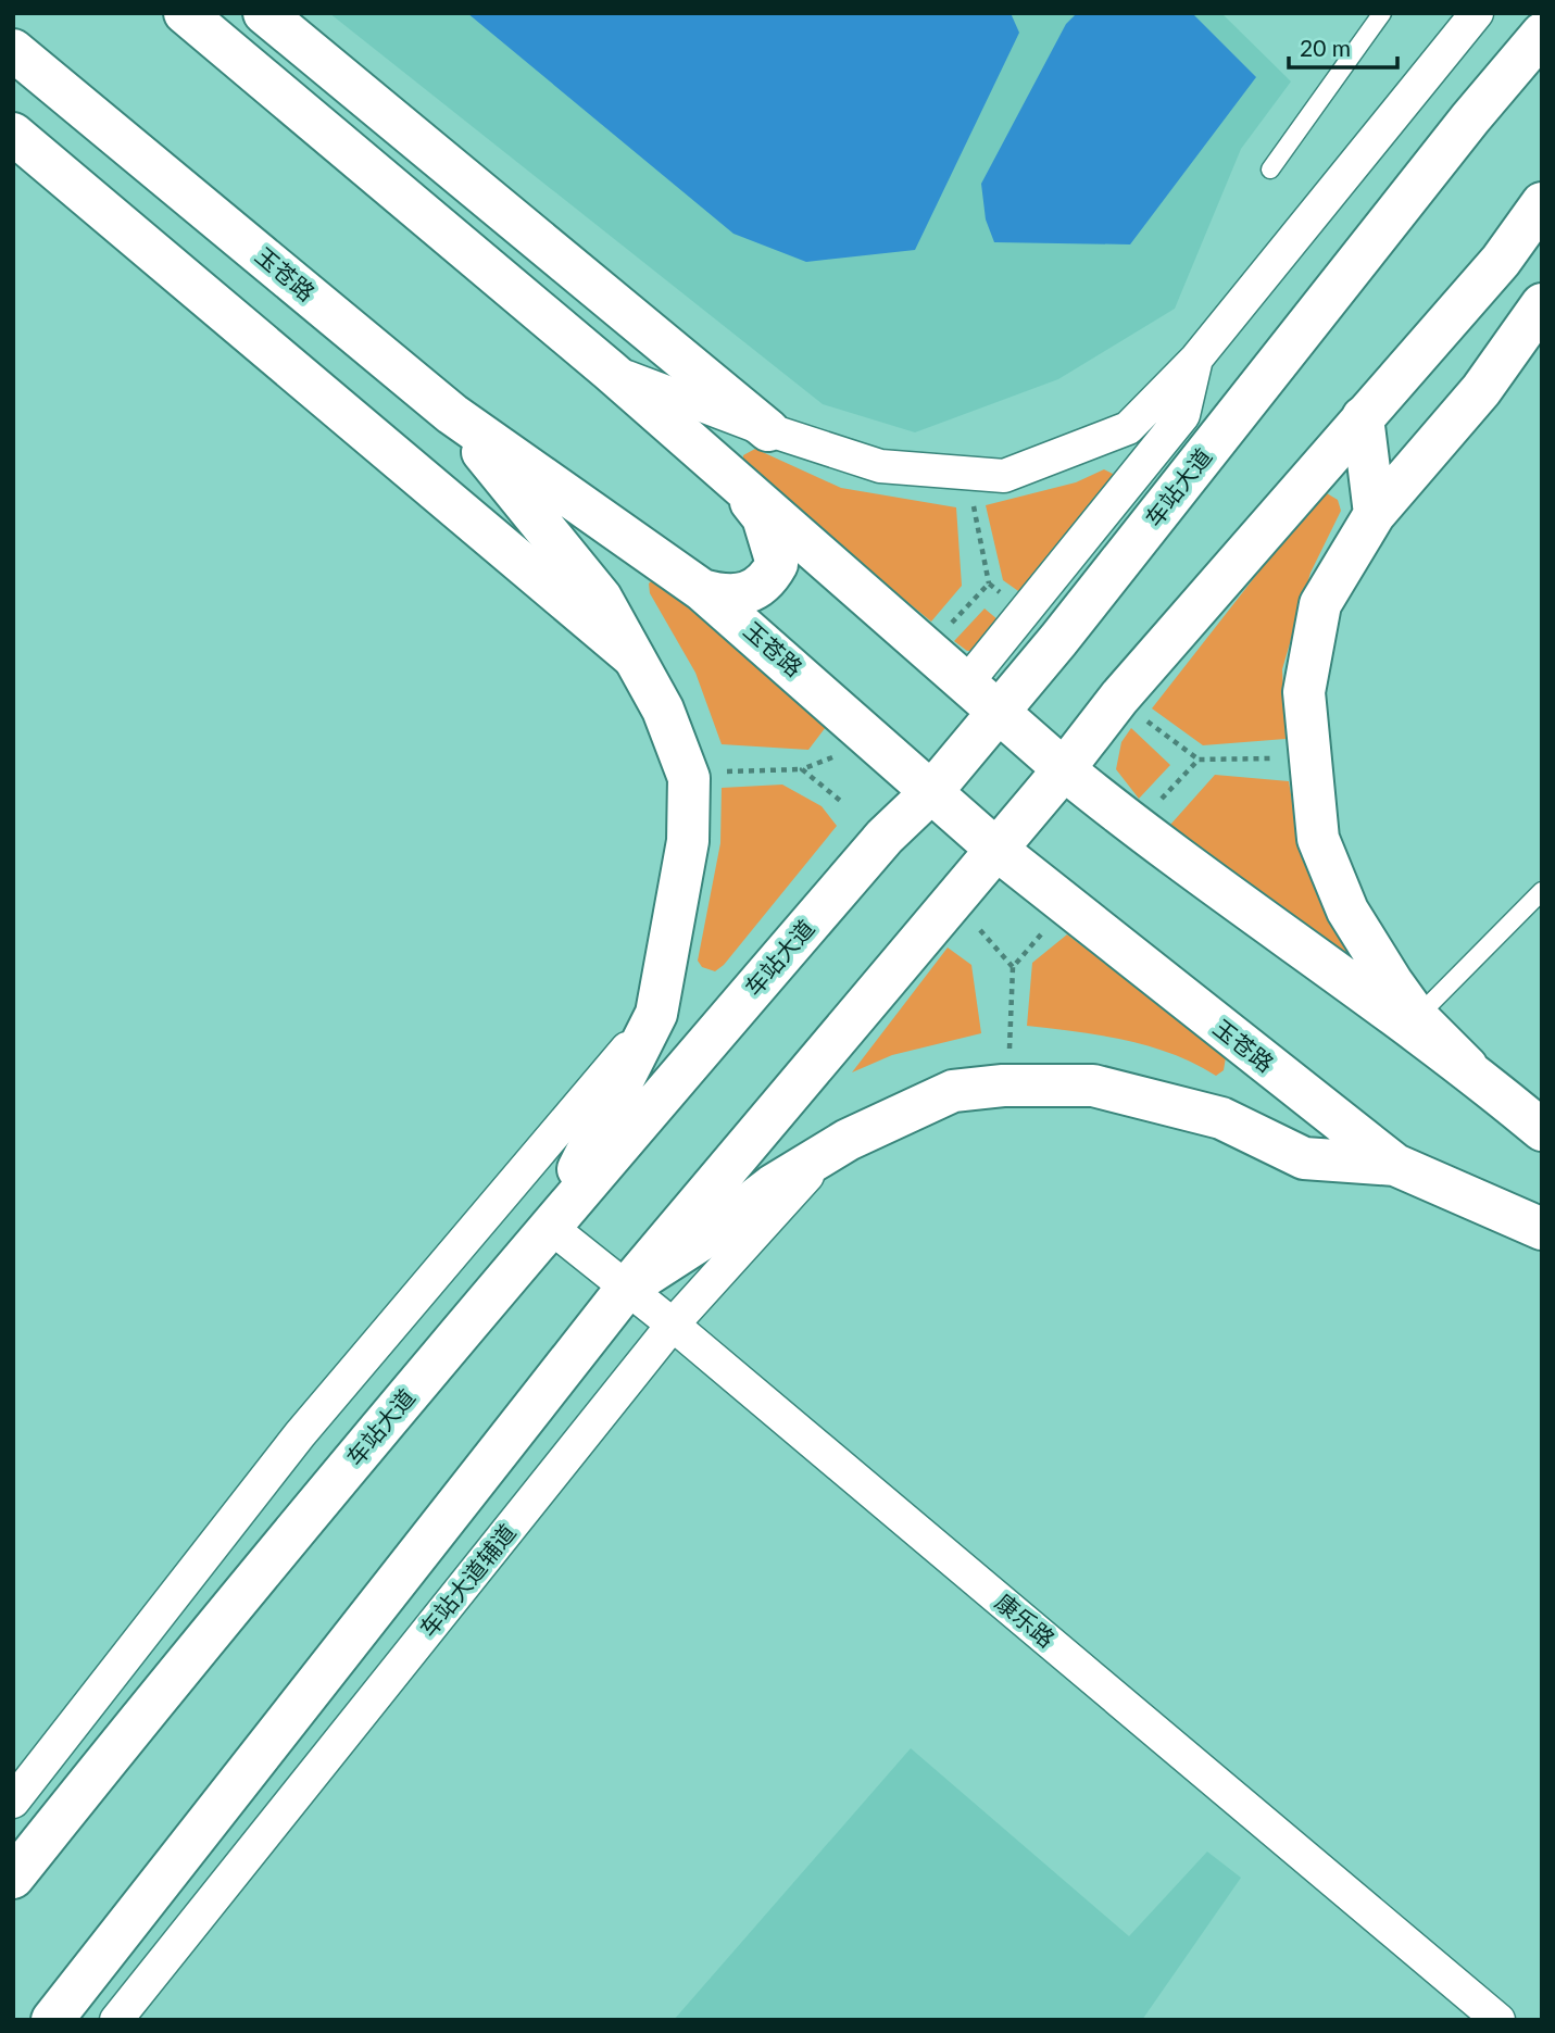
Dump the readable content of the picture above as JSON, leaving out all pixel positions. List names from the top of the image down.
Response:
{
  "streets": {
    "main road": ["玉苍路", "车站大道"],
    "street": ["车站大道辅道", "康乐路"]
  },
  "crossings": [
    ["玉苍路", "车站大道"],
    ["车站大道", "康乐路"],
    ["车站大道辅道", "康乐路"]
  ],
  "scale_bar": "20 m"
}
